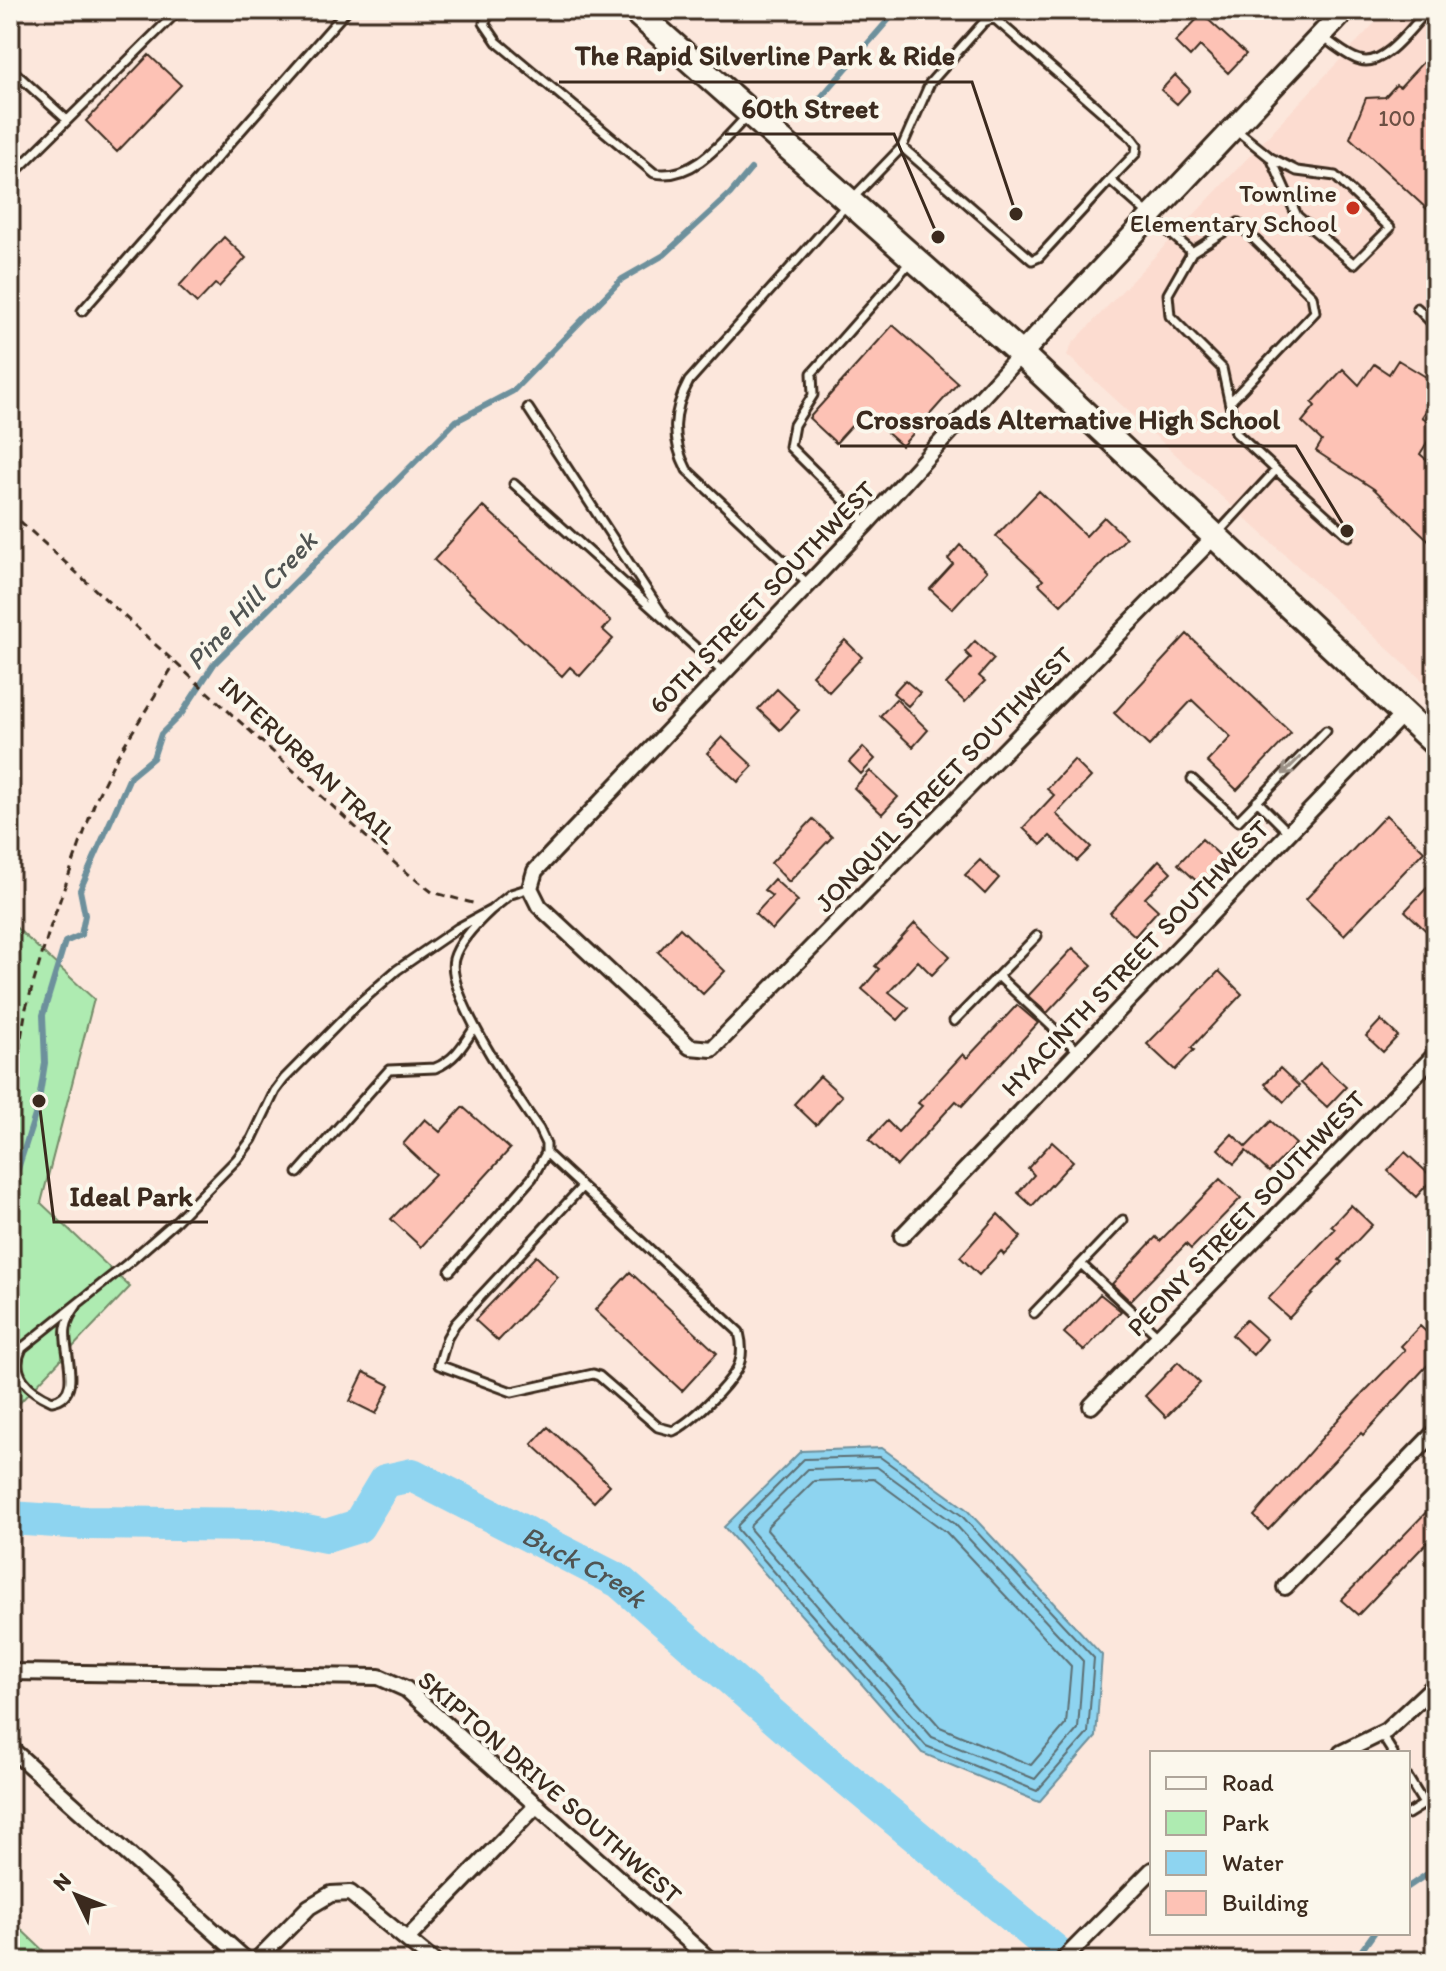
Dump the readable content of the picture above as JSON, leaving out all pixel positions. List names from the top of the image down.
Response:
{
  "streets": {
    "street": [
      "60TH STREET SOUTHWEST",
      "JONQUIL STREET SOUTHWEST",
      "HYACINTH STREET SOUTHWEST",
      "PEONY STREET SOUTHWEST",
      "SKIPTON DRIVE SOUTHWEST"
    ],
    "path": ["INTERURBAN TRAIL"]
  },
  "crossings": [
    ["60TH STREET SOUTHWEST", "JONQUIL STREET SOUTHWEST"]
  ],
  "water": ["Pine Hill Creek", "Buck Creek"],
  "places": [
    "Townline Elementary School",
    "The Rapid Silverline Park & Ride",
    "60th Street",
    "Crossroads Alternative High School",
    "Ideal Park"
  ],
  "house_numbers": ["100"],
  "legend": [
    "Road",
    "Park",
    "Water",
    "Building"
  ],
  "north": "top left"
}
